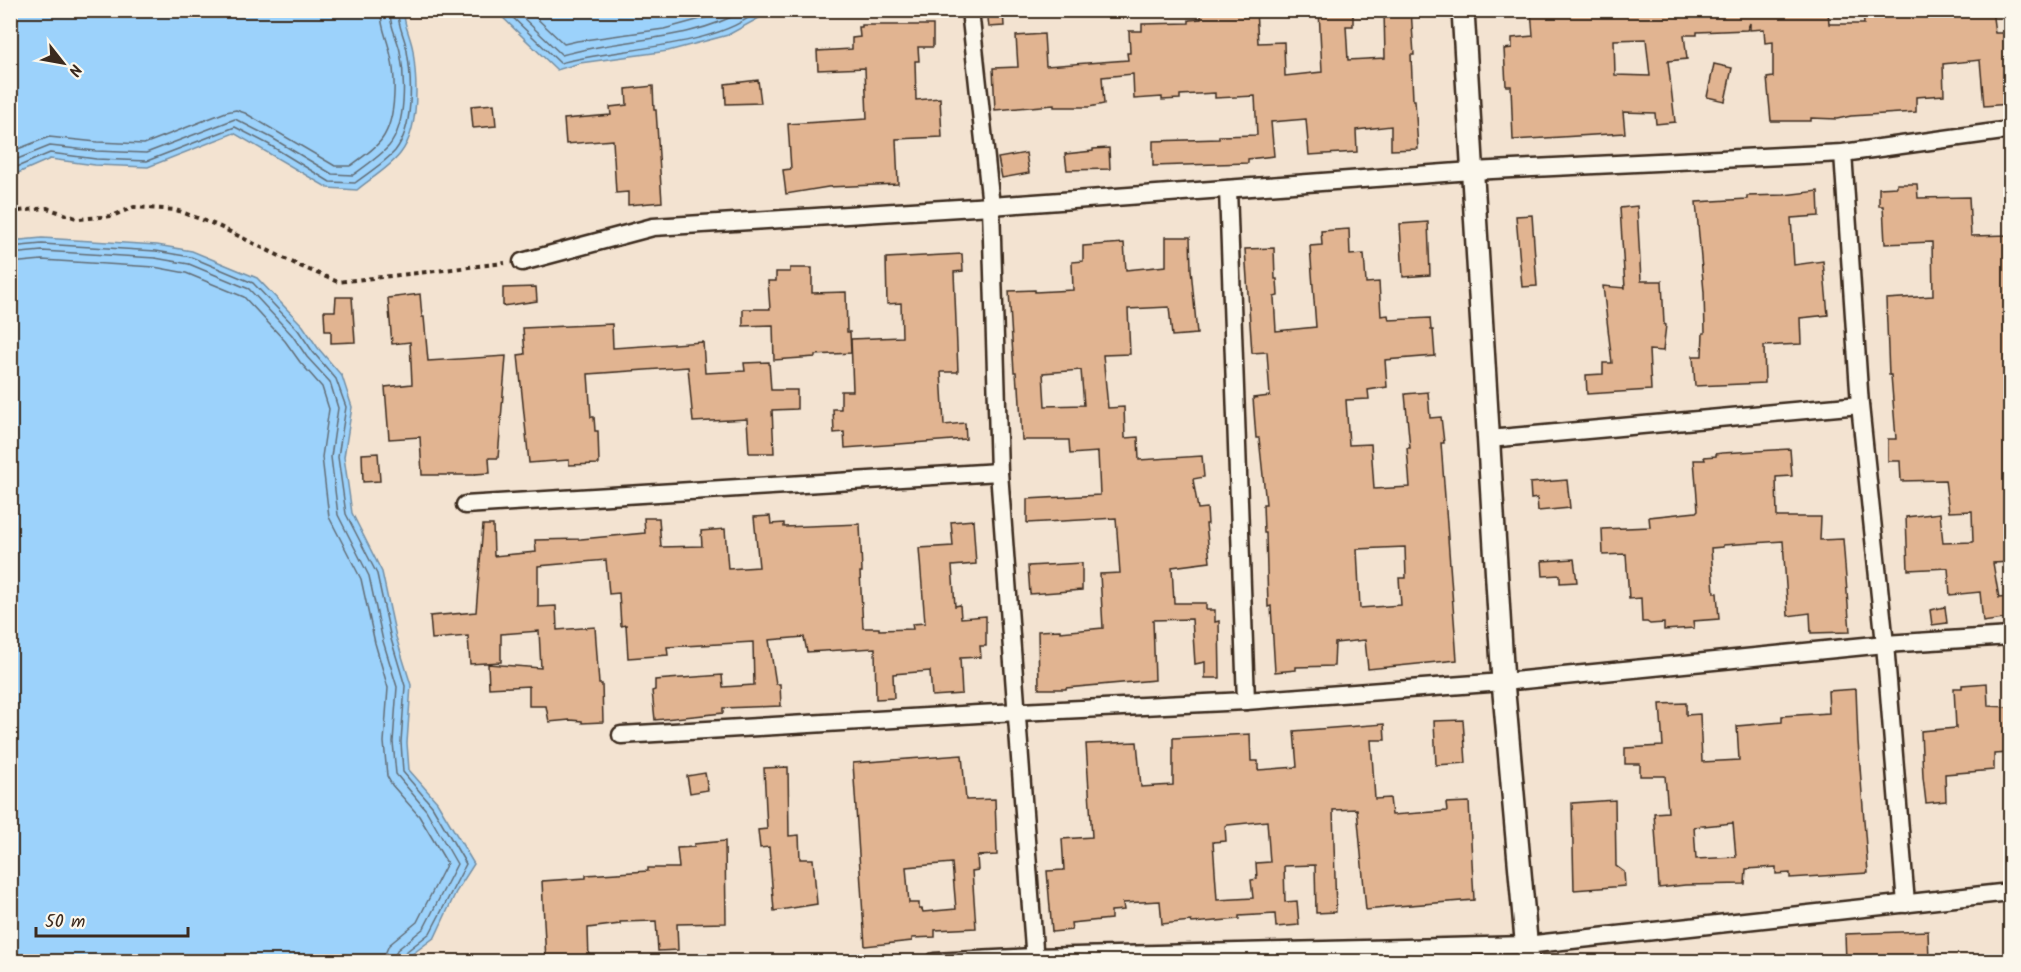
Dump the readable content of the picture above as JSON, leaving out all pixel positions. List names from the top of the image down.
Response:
{
  "scale_bar": "50 m",
  "north": "bottom right"
}
